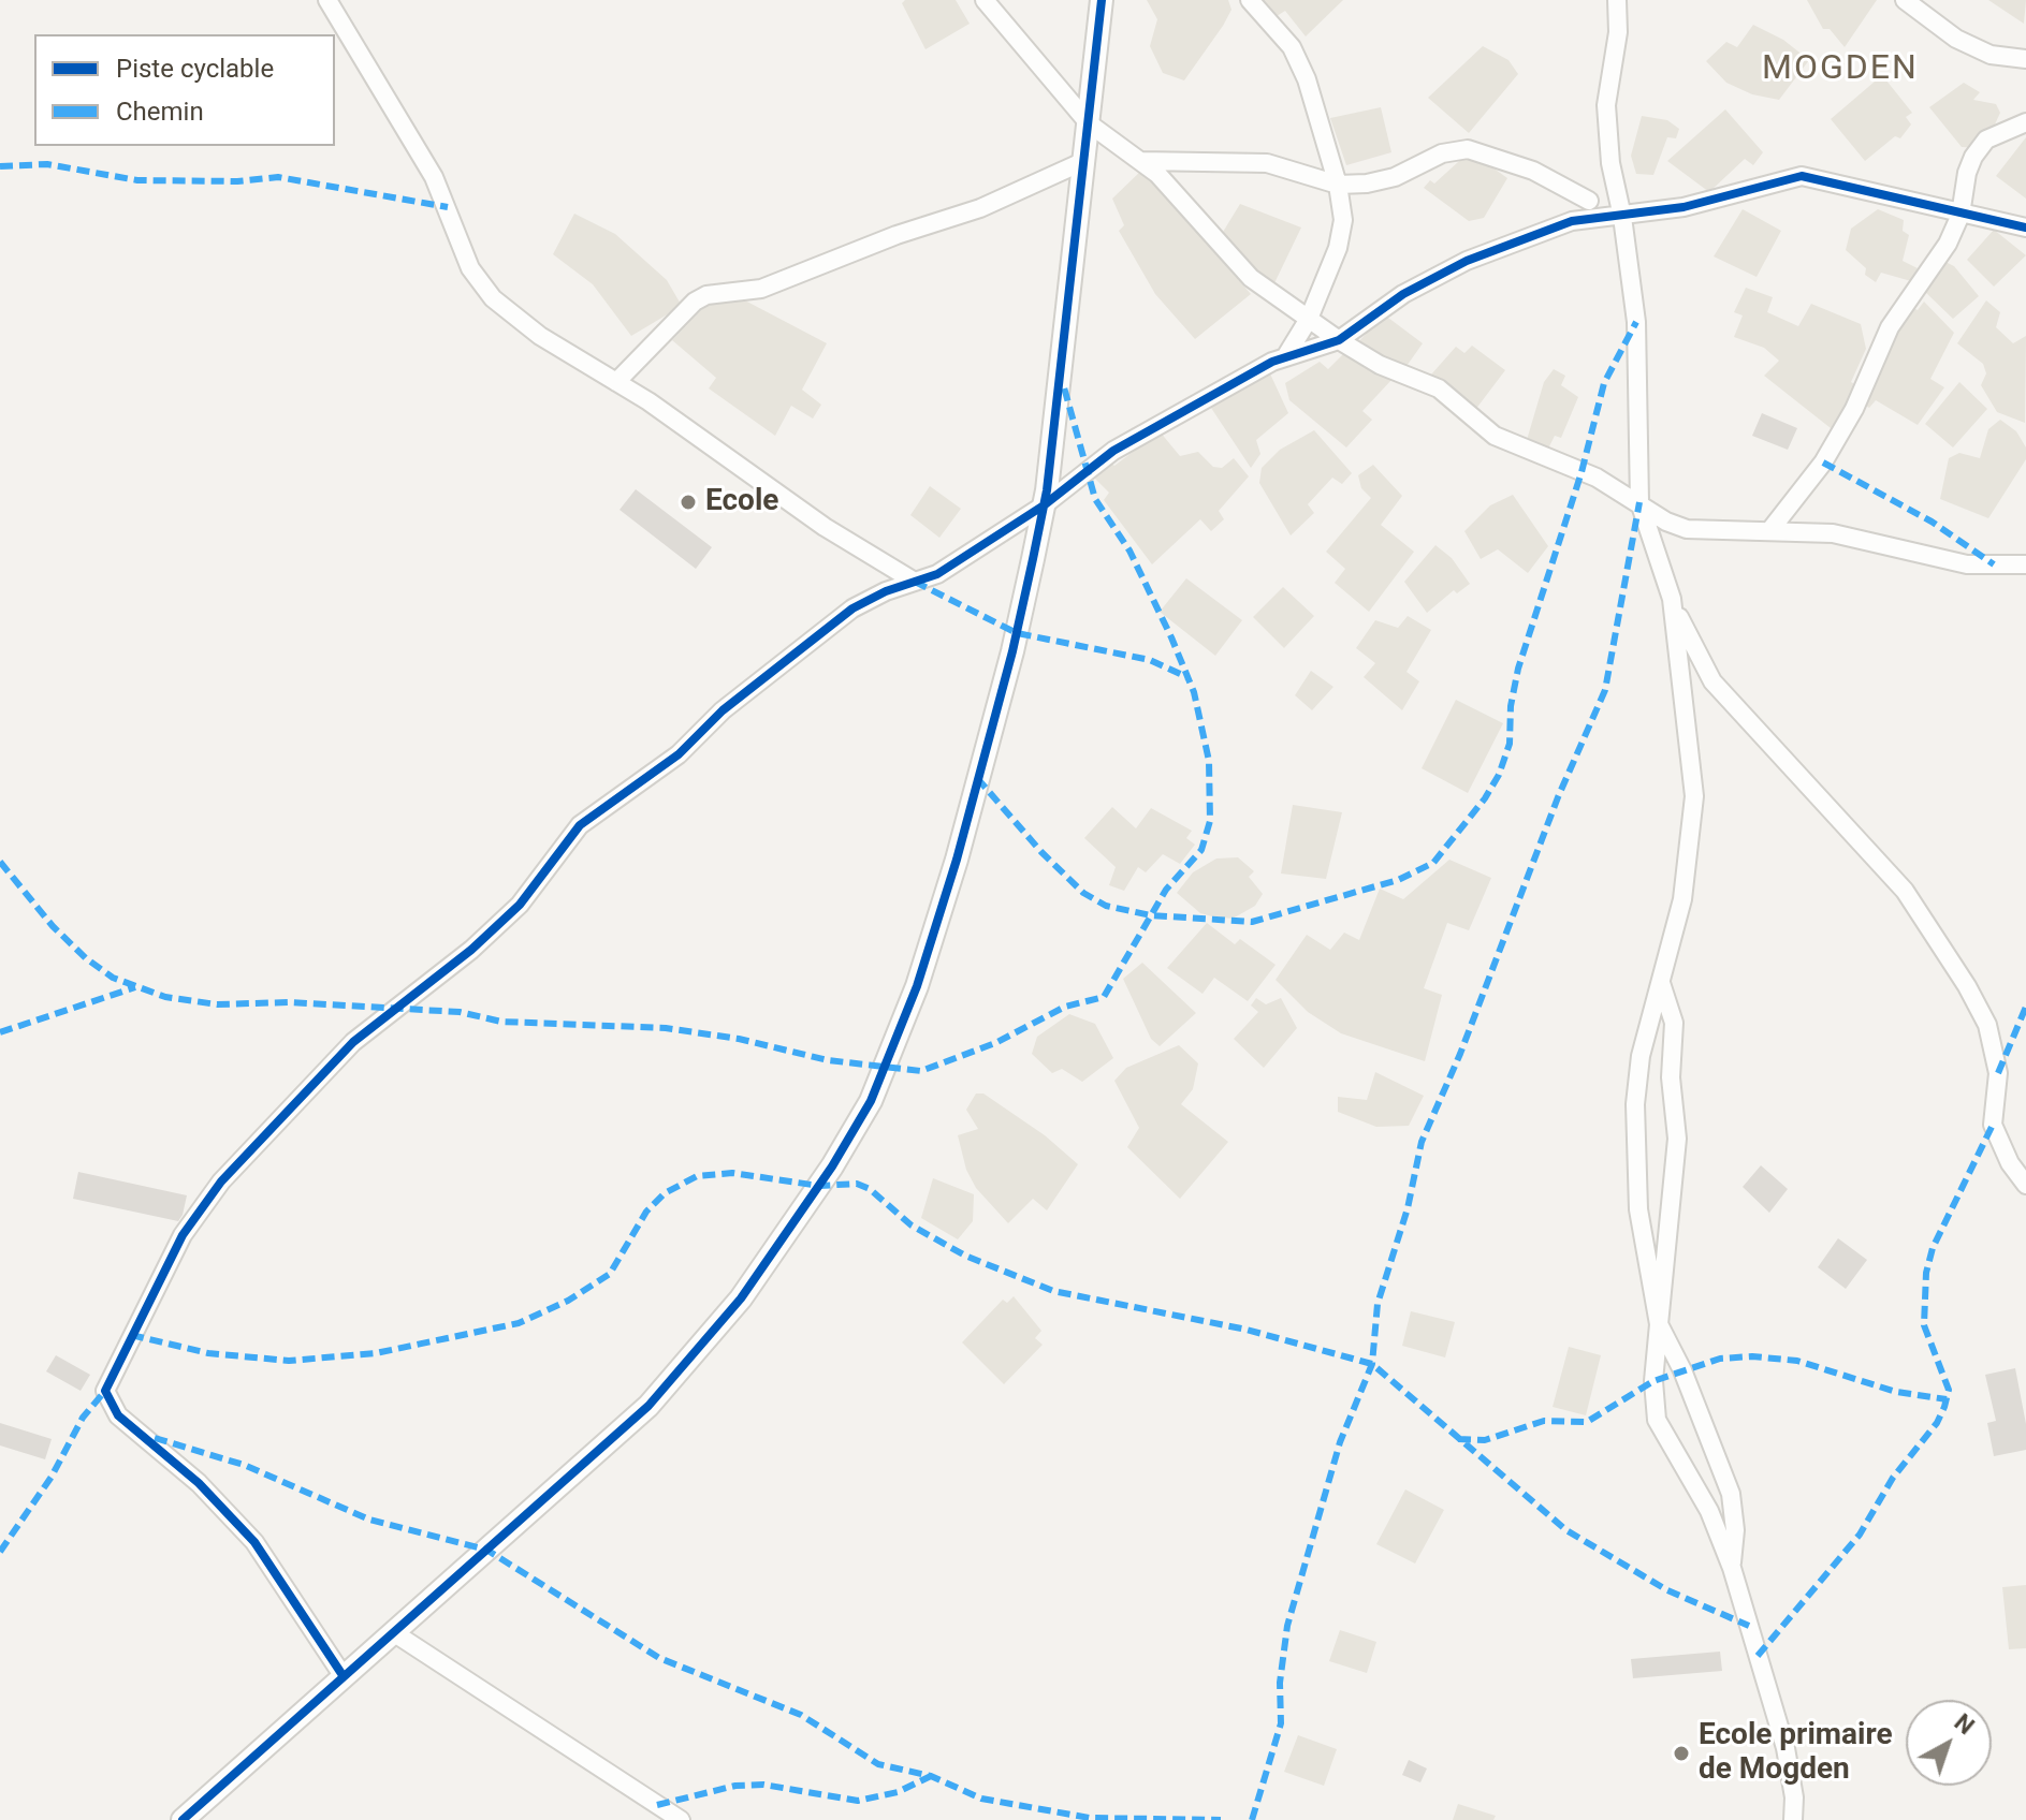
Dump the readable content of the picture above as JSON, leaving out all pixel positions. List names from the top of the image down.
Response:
{
  "districts": ["MOGDEN"],
  "places": ["Ecole", "Ecole primaire de Mogden"],
  "legend": ["Piste cyclable", "Chemin"],
  "north": "top right"
}
